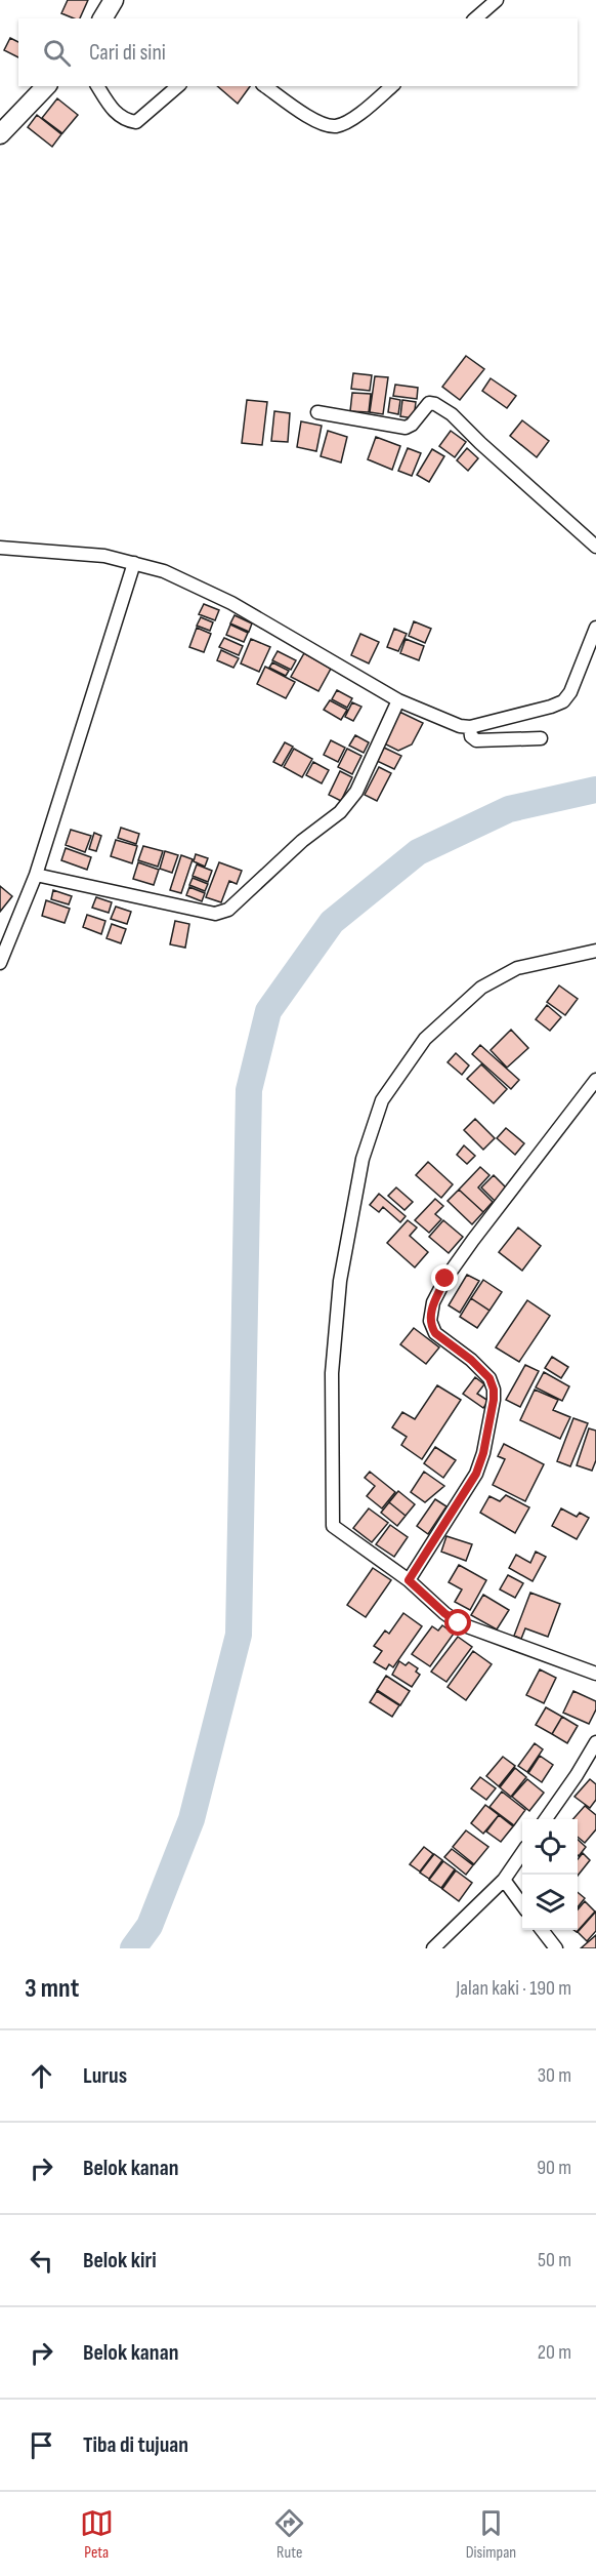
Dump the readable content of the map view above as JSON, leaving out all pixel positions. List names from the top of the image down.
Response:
{
  "page": {
    "search": "Cari di sini",
    "heading": ["3 mnt", "Jalan kaki · 190 m"],
    "list": [
      ["Lurus", "30 m"],
      ["Belok kanan", "90 m"],
      ["Belok kiri", "50 m"],
      ["Belok kanan", "20 m"],
      "Tiba di tujuan"
    ],
    "nav": ["Peta", "Rute", "Disimpan"]
  }
}
